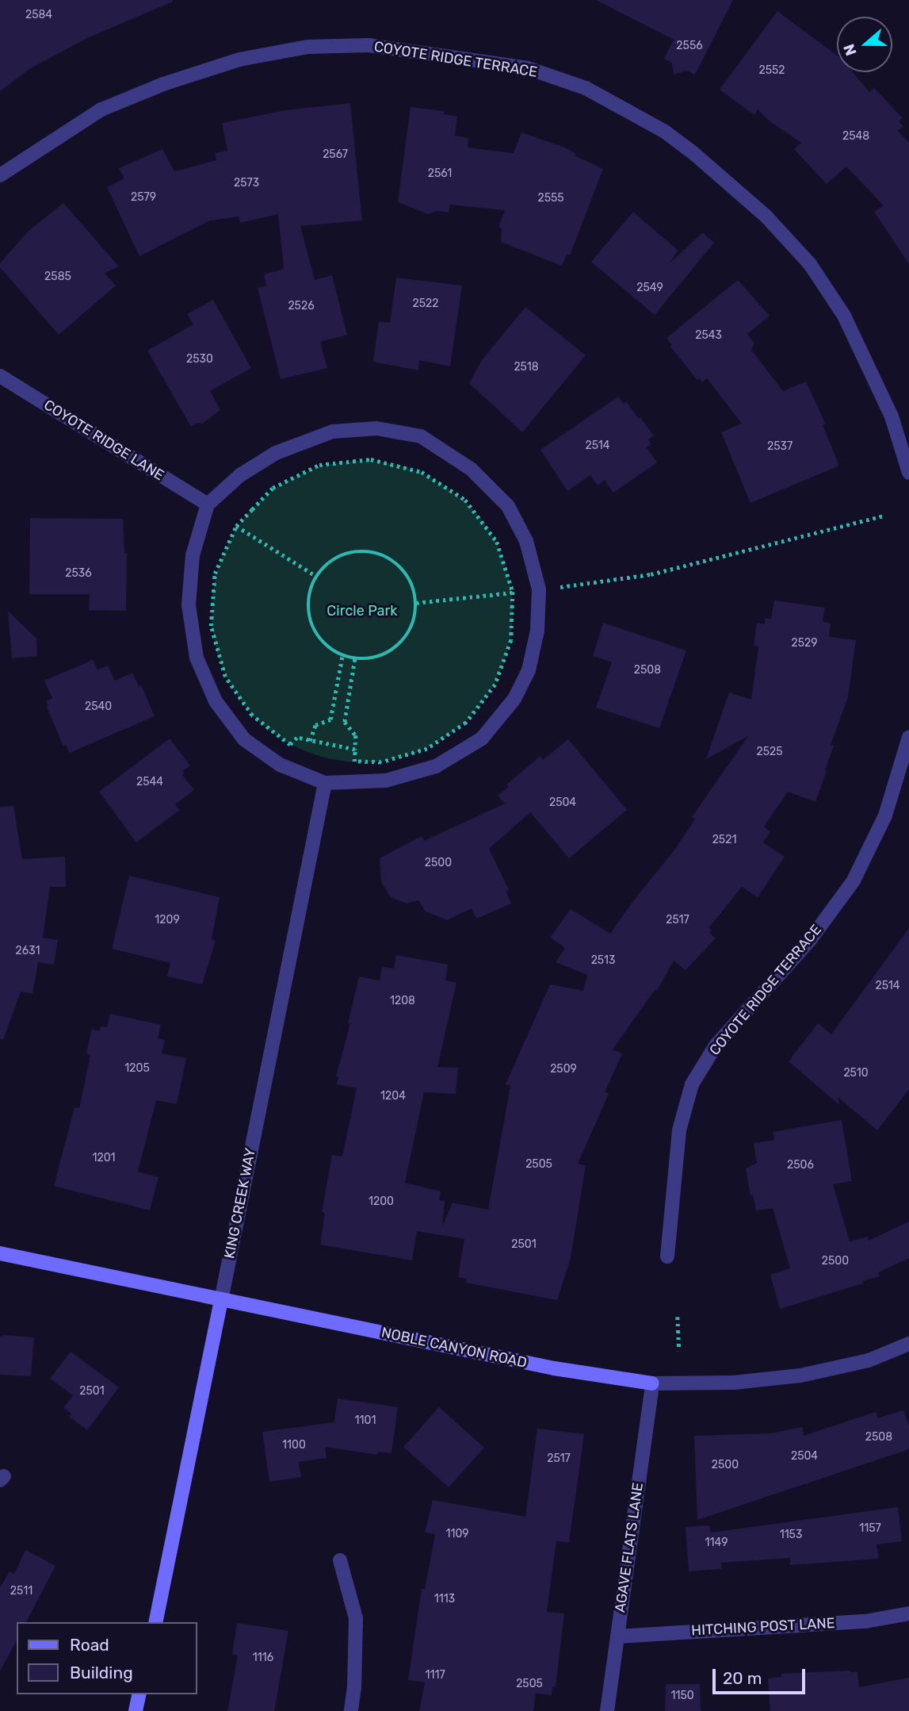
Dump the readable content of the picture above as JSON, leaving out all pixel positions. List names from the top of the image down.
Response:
{
  "streets": {
    "street": [
      "COYOTE RIDGE TERRACE",
      "COYOTE RIDGE LANE",
      "KING CREEK WAY",
      "NOBLE CANYON ROAD",
      "AGAVE FLATS LANE",
      "HITCHING POST LANE"
    ]
  },
  "crossings": [
    ["KING CREEK WAY", "NOBLE CANYON ROAD"],
    ["NOBLE CANYON ROAD", "AGAVE FLATS LANE"],
    ["AGAVE FLATS LANE", "HITCHING POST LANE"]
  ],
  "parks": ["Circle Park"],
  "house_numbers": [
    "2584",
    "2556",
    "2552",
    "2548",
    "2567",
    "2561",
    "2573",
    "2579",
    "2555",
    "2585",
    "2549",
    "2522",
    "2526",
    "2543",
    "2530",
    "2518",
    "2514",
    "2537",
    "2536",
    "2529",
    "2508",
    "2540",
    "2525",
    "2544",
    "2504",
    "2521",
    "2500",
    "1209",
    "2517",
    "2631",
    "2513",
    "2514",
    "1208",
    "1205",
    "2509",
    "2510",
    "1204",
    "1201",
    "2505",
    "2506",
    "1200",
    "2501",
    "2500",
    "2501",
    "1101",
    "2508",
    "1100",
    "2504",
    "2517",
    "2500",
    "1157",
    "1109",
    "1153",
    "1149",
    "2511",
    "1113",
    "1116",
    "1117",
    "2505",
    "1150"
  ],
  "legend": ["Road", "Building"],
  "scale_bar": "20 m",
  "north": "left"
}
